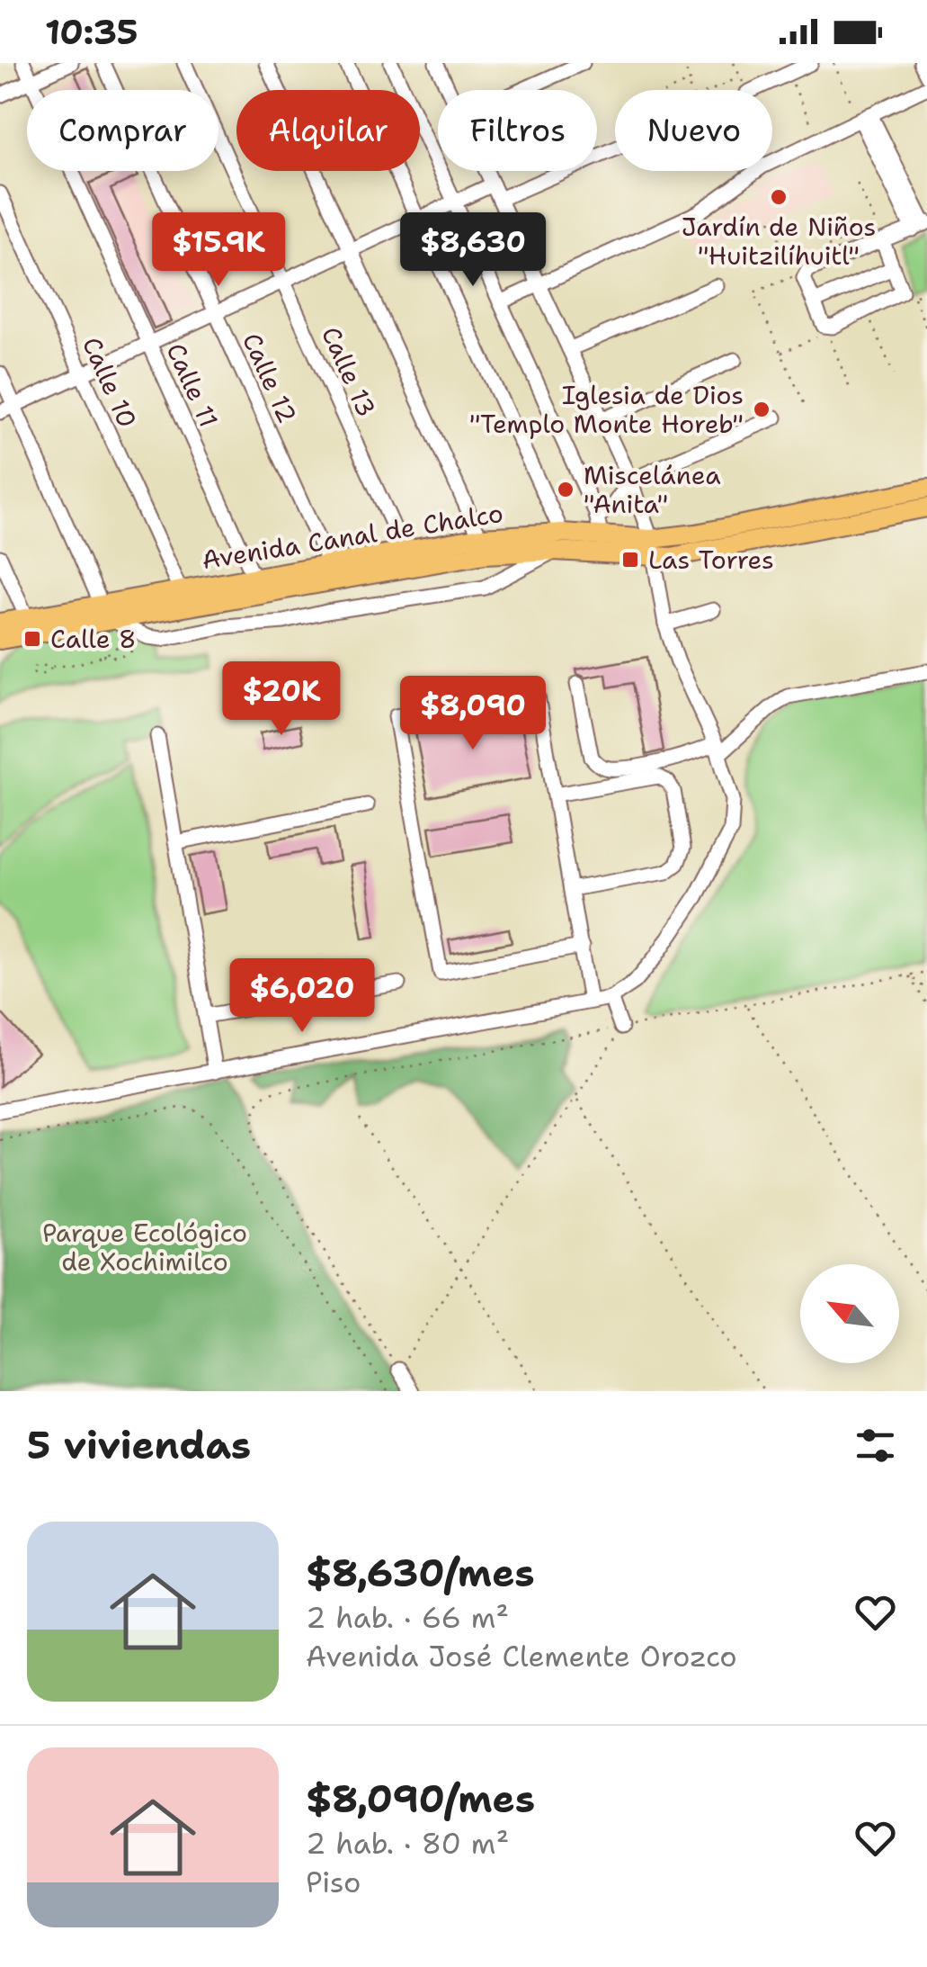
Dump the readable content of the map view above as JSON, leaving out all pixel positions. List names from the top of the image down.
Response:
{
  "streets": {
    "main road": ["Avenida Canal de Chalco"],
    "street": [
      "Calle 13",
      "Calle 12",
      "Calle 10",
      "Calle 11"
    ]
  },
  "crossings": [
    ["Calle 13", "Avenida Canal de Chalco"],
    ["Calle 12", "Avenida Canal de Chalco"],
    ["Calle 10", "Avenida Canal de Chalco"],
    ["Calle 11", "Avenida Canal de Chalco"]
  ],
  "parks": ["Parque Ecológico de Xochimilco"],
  "places": {
    "other": ["Jardín de Niños \"Huitzilíhuitl\"", "Iglesia de Dios \"Templo Monte Horeb\"", "Miscelánea \"Anita\""],
    "transit": ["Las Torres", "Calle 8"]
  },
  "north": "top left",
  "page": {
    "status": "10:35",
    "chip": [
      "Comprar",
      "Alquilar",
      "Filtros",
      "Nuevo"
    ],
    "price": [
      "$15.9K",
      "$8,630",
      "$20K",
      "$8,090",
      "$6,020"
    ],
    "heading": "5 viviendas",
    "list": [
      {
        "name": "$8,630/mes",
        "note": "2 hab. · 66 m² · Avenida José Clemente Orozco"
      },
      {
        "name": "$8,090/mes",
        "note": "2 hab. · 80 m² · Piso"
      }
    ]
  }
}
